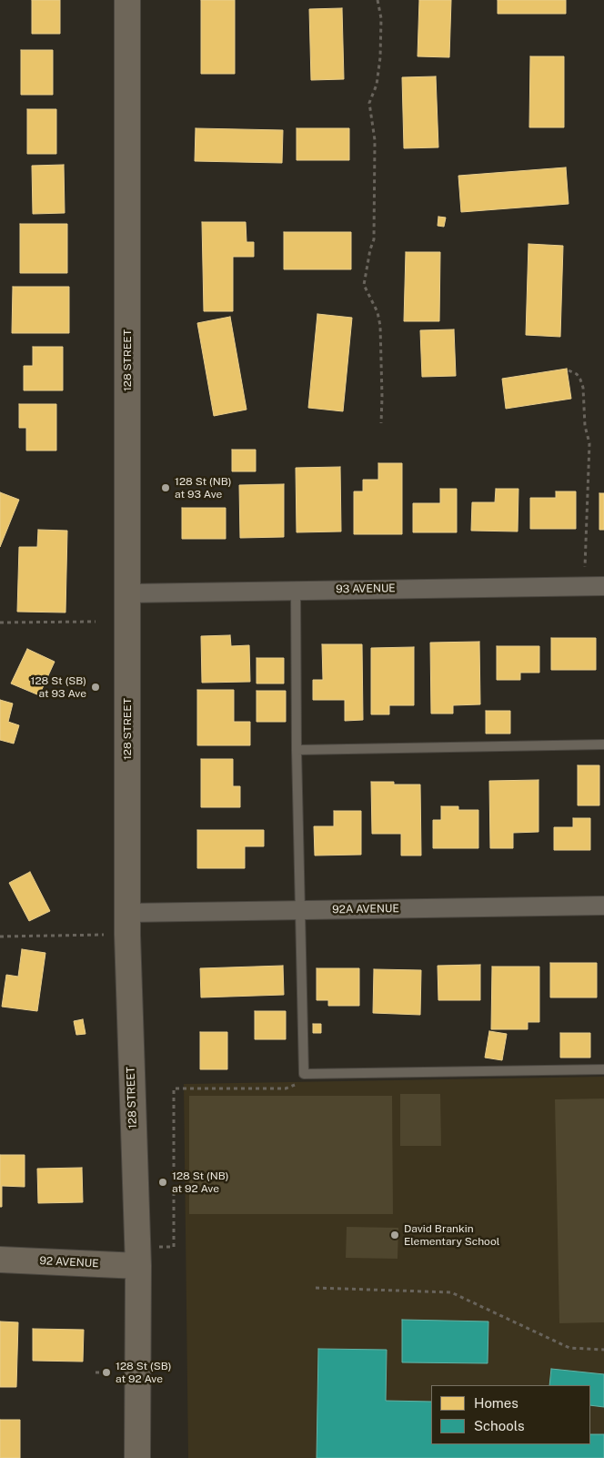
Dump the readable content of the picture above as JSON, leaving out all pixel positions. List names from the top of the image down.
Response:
{
  "streets": {
    "main road": ["128 STREET", "92 AVENUE"],
    "street": ["93 AVENUE", "92A AVENUE"]
  },
  "crossings": [
    ["128 STREET", "93 AVENUE"],
    ["128 STREET", "92A AVENUE"],
    ["128 STREET", "92 AVENUE"]
  ],
  "places": [
    "128 St (NB) at 93 Ave",
    "128 St (SB) at 93 Ave",
    "128 St (NB) at 92 Ave",
    "David Brankin Elementary School",
    "128 St (SB) at 92 Ave"
  ],
  "legend": ["Homes", "Schools"]
}
